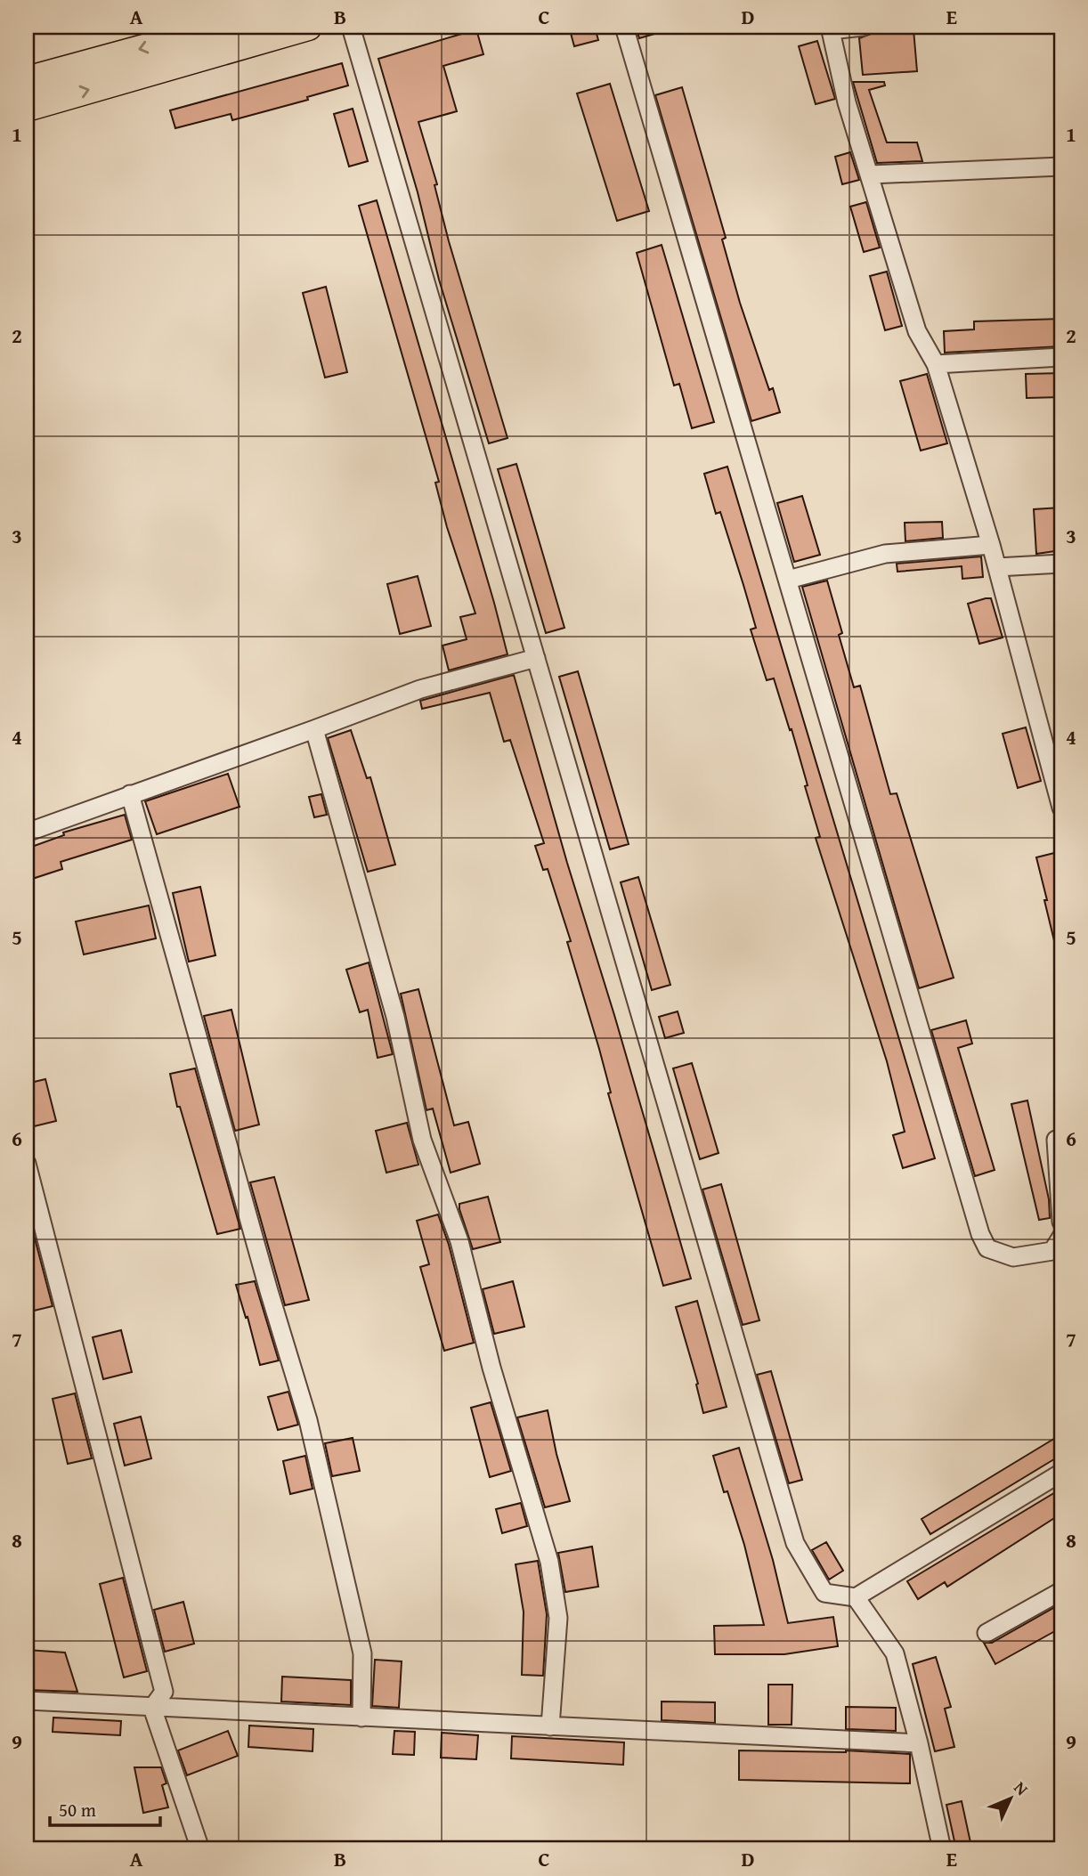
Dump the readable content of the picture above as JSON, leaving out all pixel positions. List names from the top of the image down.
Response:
{
  "scale_bar": "50 m",
  "north": "top right",
  "grid": {
    "columns": [
      "A",
      "B",
      "C",
      "D",
      "E"
    ],
    "rows": [
      "1",
      "2",
      "3",
      "4",
      "5",
      "6",
      "7",
      "8",
      "9"
    ]
  }
}
